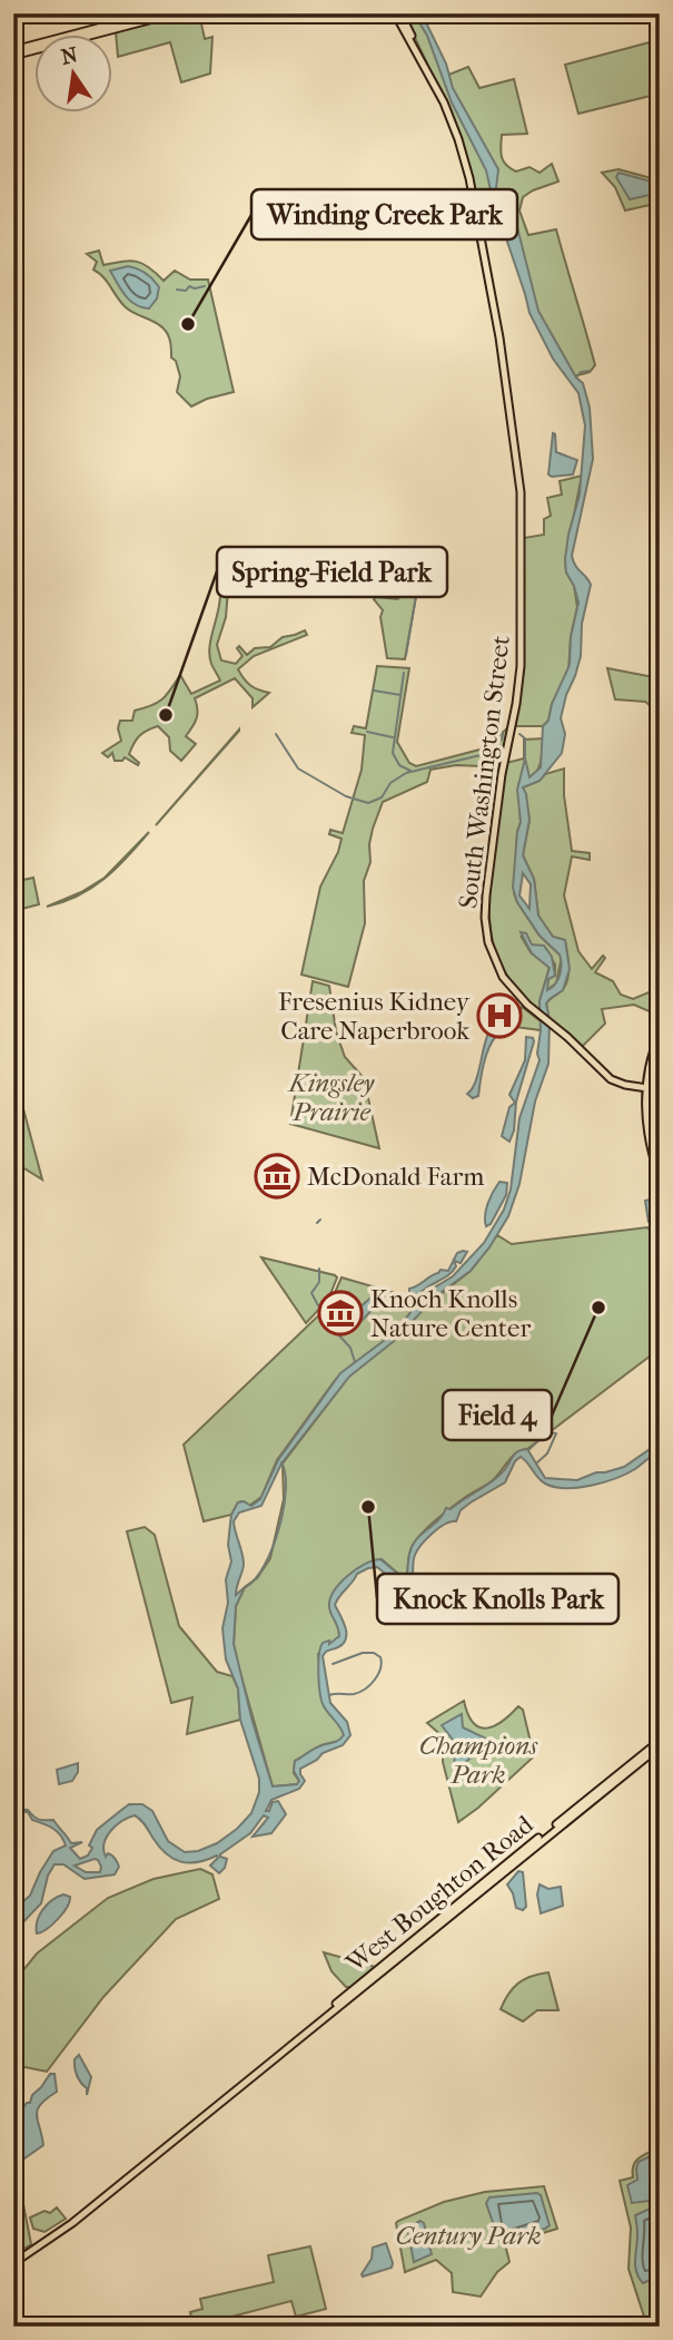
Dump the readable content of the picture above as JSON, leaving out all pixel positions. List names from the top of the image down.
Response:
{
  "streets": {
    "main road": ["South Washington Street", "West Boughton Road"]
  },
  "parks": ["Kingsley Prairie", "Champions Park", "Century Park"],
  "places": {
    "other": [
      "Winding Creek Park",
      "Spring-Field Park",
      "Field 4",
      "Knock Knolls Park"
    ],
    "hospital": ["Fresenius Kidney Care Naperbrook"],
    "museum": ["McDonald Farm", "Knoch Knolls Nature Center"]
  },
  "north": "top"
}
